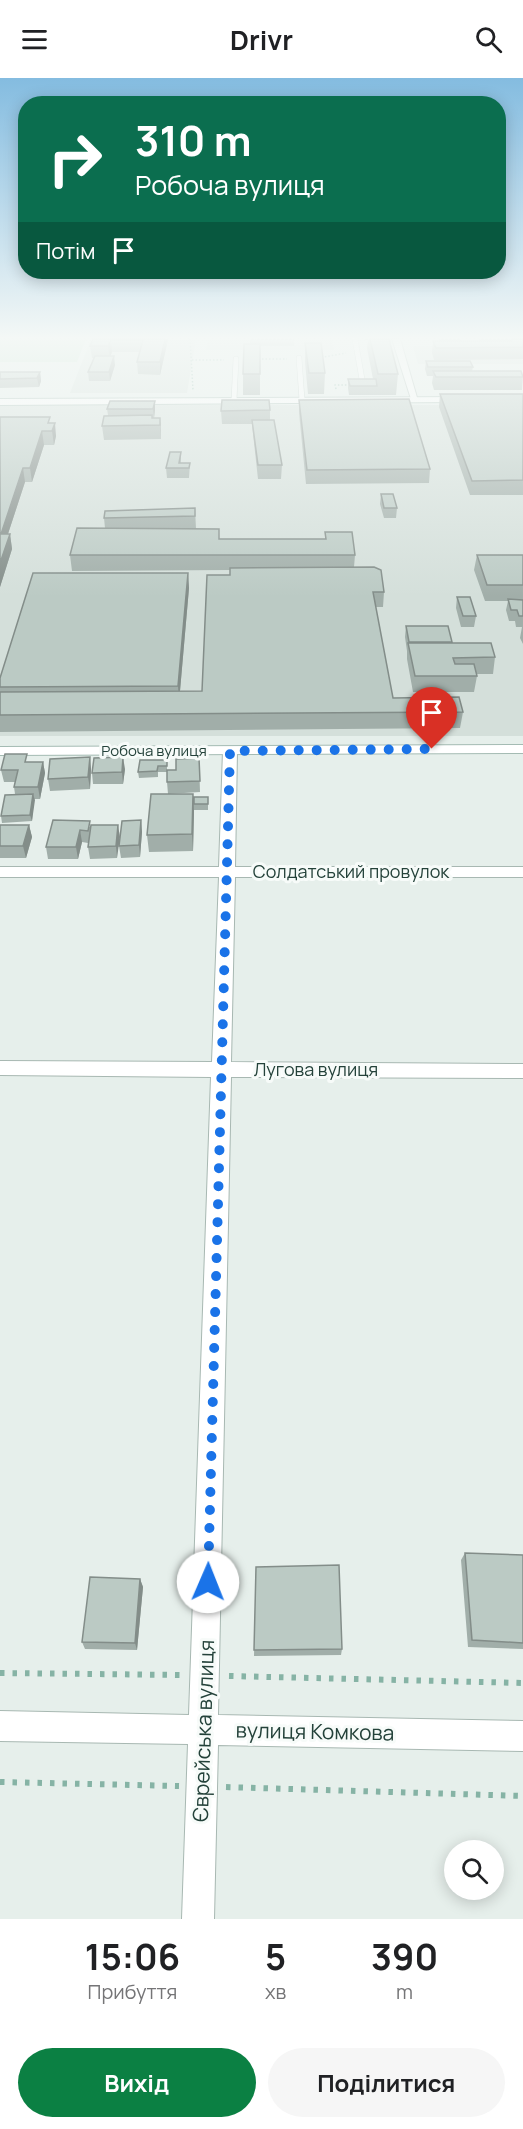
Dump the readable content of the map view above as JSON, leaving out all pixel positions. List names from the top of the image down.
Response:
{
  "streets": {
    "street": [
      "Робоча вулиця",
      "Солдатський провулок",
      "Лугова вулиця",
      "Єврейська вулиця",
      "вулиця Комкова"
    ]
  },
  "crossings": [
    ["Робоча вулиця", "Єврейська вулиця"],
    ["Солдатський провулок", "Єврейська вулиця"],
    ["Лугова вулиця", "Єврейська вулиця"],
    ["Єврейська вулиця", "вулиця Комкова"]
  ],
  "page": {
    "header": "Drivr",
    "turn": ["310 m", "Робоча вулиця"],
    "then": "Потім",
    "eta": [
      "15:06",
      "Прибуття",
      "5",
      "хв",
      "390",
      "m"
    ],
    "buttons": ["Вихід", "Поділитися"]
  }
}
